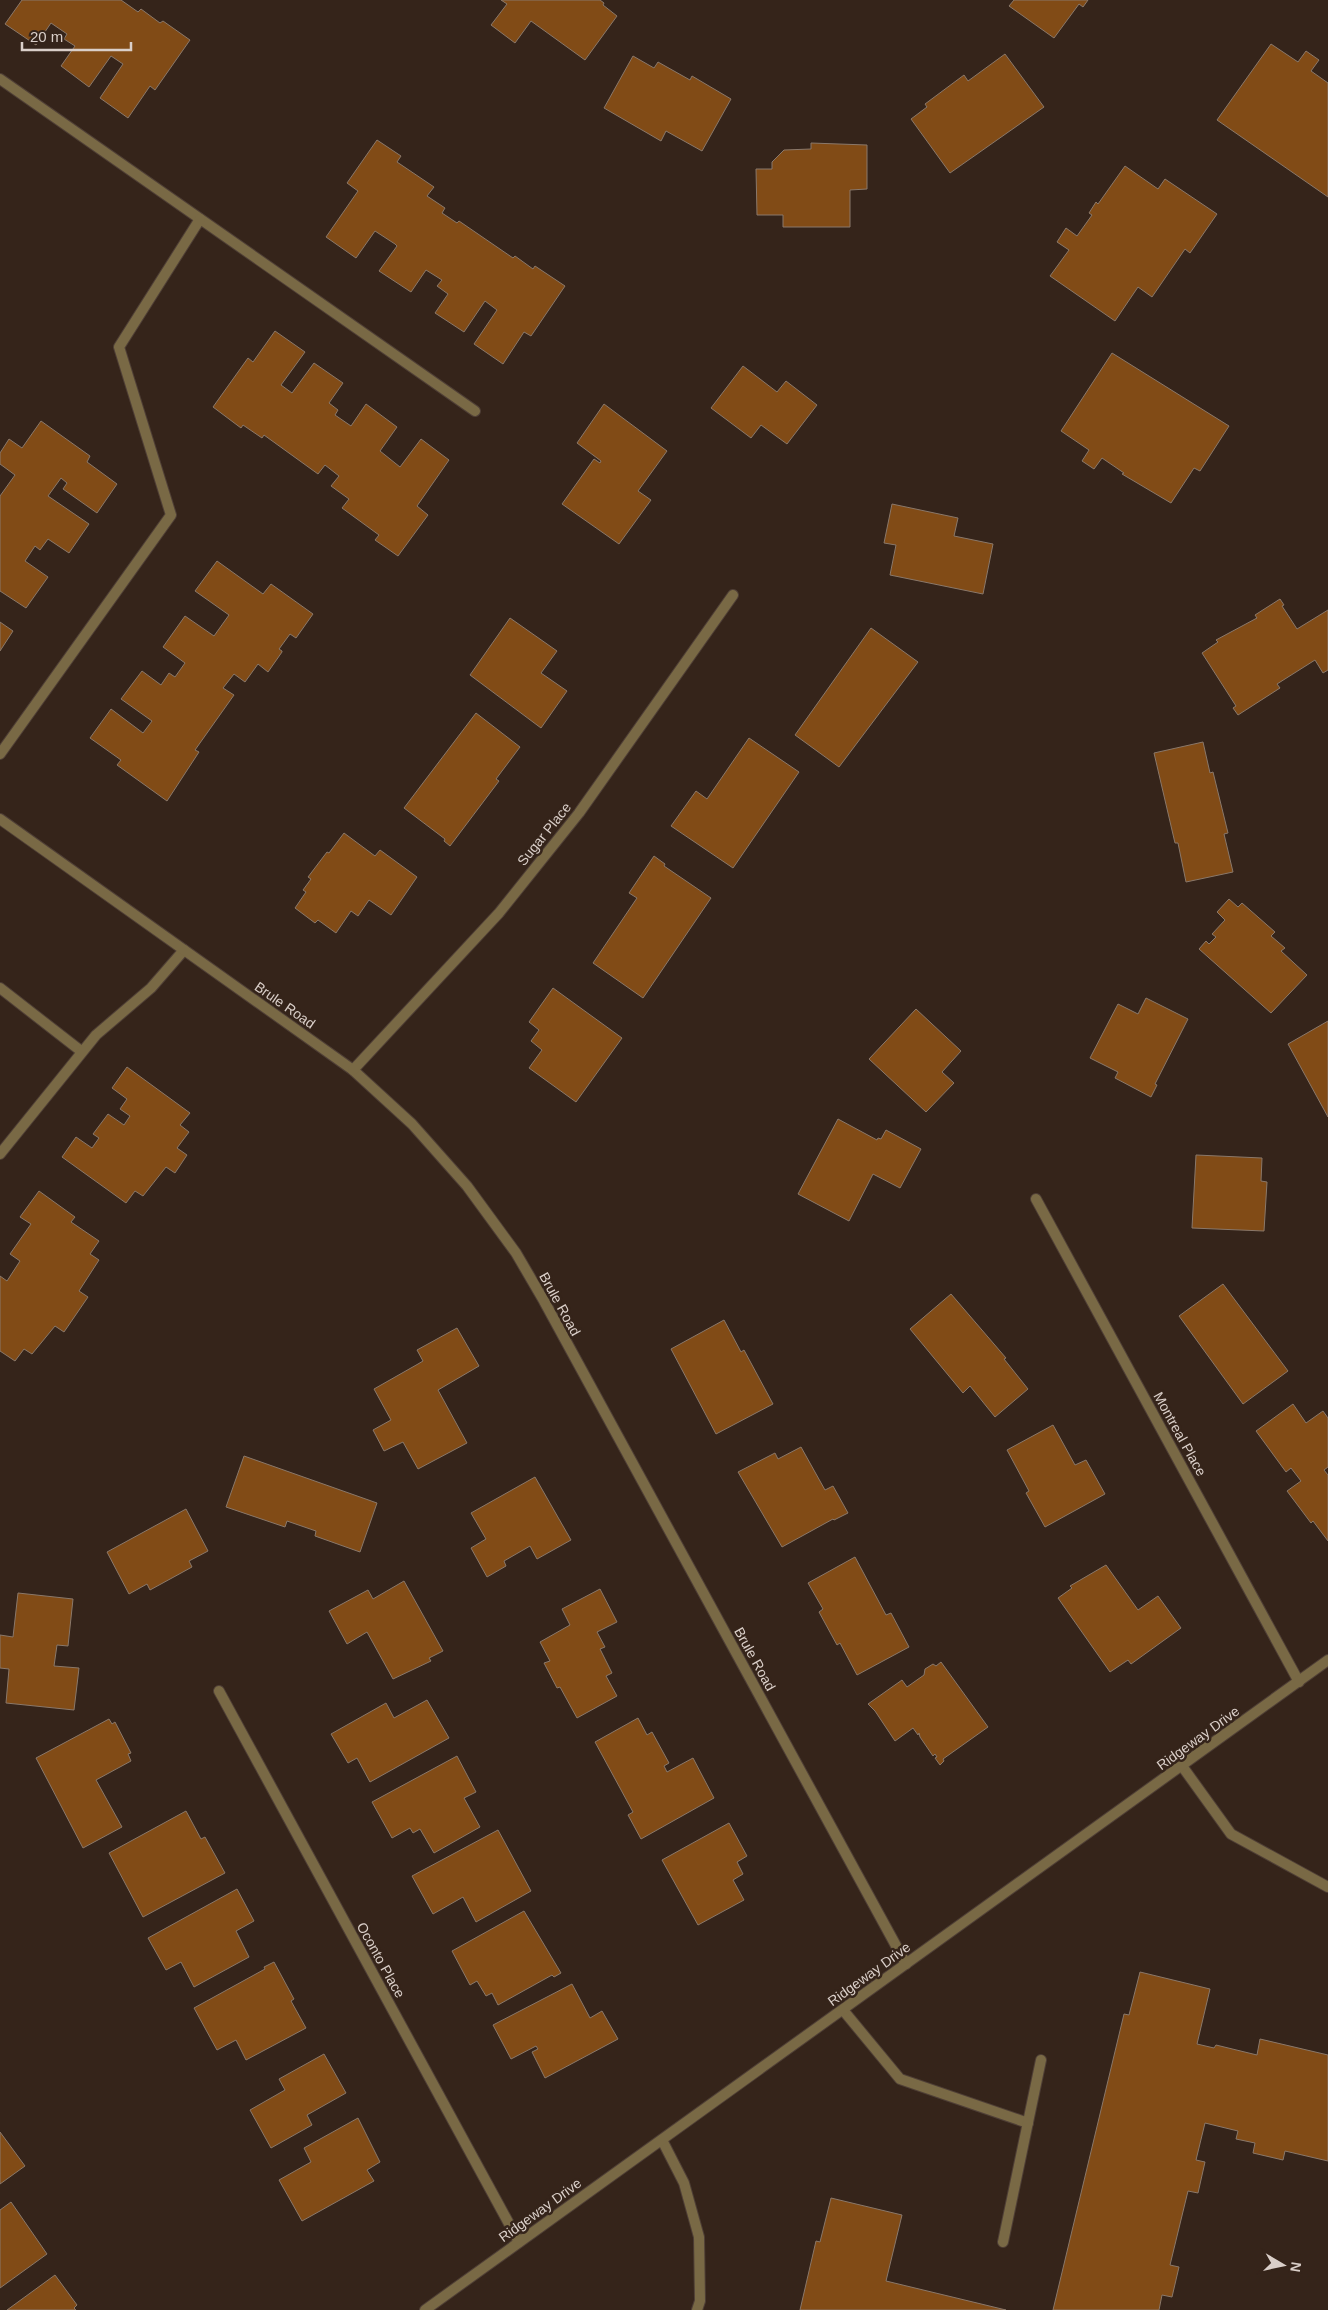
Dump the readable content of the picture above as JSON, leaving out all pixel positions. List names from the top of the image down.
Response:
{
  "streets": {
    "street": [
      "Sugar Place",
      "Brule Road",
      "Montreal Place",
      "Ridgeway Drive",
      "Oconto Place"
    ]
  },
  "crossings": [
    ["Sugar Place", "Brule Road"],
    ["Brule Road", "Ridgeway Drive"],
    ["Montreal Place", "Ridgeway Drive"],
    ["Ridgeway Drive", "Oconto Place"]
  ],
  "scale_bar": "20 m",
  "north": "right"
}
